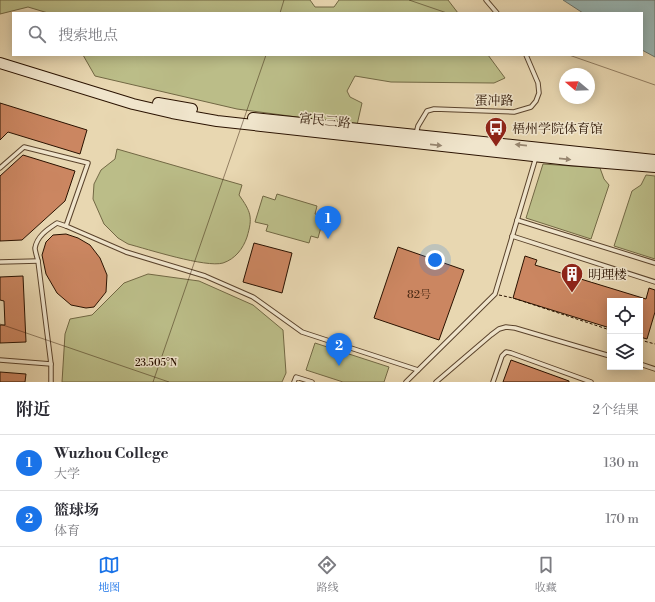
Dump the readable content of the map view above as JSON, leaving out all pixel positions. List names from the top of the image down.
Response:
{
  "streets": {
    "main road": ["富民三路"],
    "lane": ["蛋冲路"]
  },
  "crossings": [
    ["蛋冲路", "富民三路"]
  ],
  "places": {
    "bus stop": ["梧州学院体育馆"],
    "building": ["明理楼"]
  },
  "house_numbers": ["82号"],
  "north": "left",
  "page": {
    "search": "搜索地点",
    "pins": ["1", "2"],
    "heading": ["附近", "2个结果"],
    "list": [
      {
        "mark": "1",
        "name": "Wuzhou College",
        "note": "大学",
        "value": "130 m"
      },
      {
        "mark": "2",
        "name": "篮球场",
        "note": "体育",
        "value": "170 m"
      }
    ],
    "nav": ["地图", "路线", "收藏"]
  },
  "coordinates": ["23.505°N"]
}
